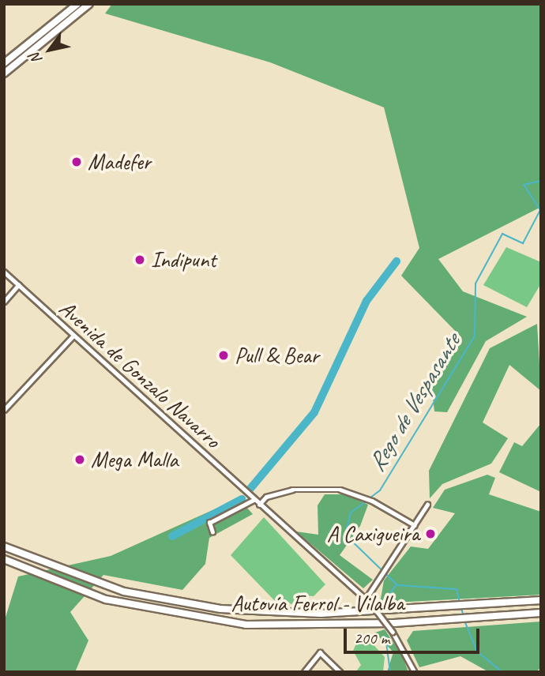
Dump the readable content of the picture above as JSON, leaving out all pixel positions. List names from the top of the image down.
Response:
{
  "streets": {
    "highway": ["Autovía Ferrol - Vilalba"],
    "street": ["Avenida de Gonzalo Navarro"]
  },
  "water": ["Rego de Vespasante"],
  "places": [
    "Madefer",
    "Indipunt",
    "Pull & Bear",
    "Mega Malla",
    "A Caxigueira"
  ],
  "scale_bar": "200 m",
  "north": "bottom left"
}
